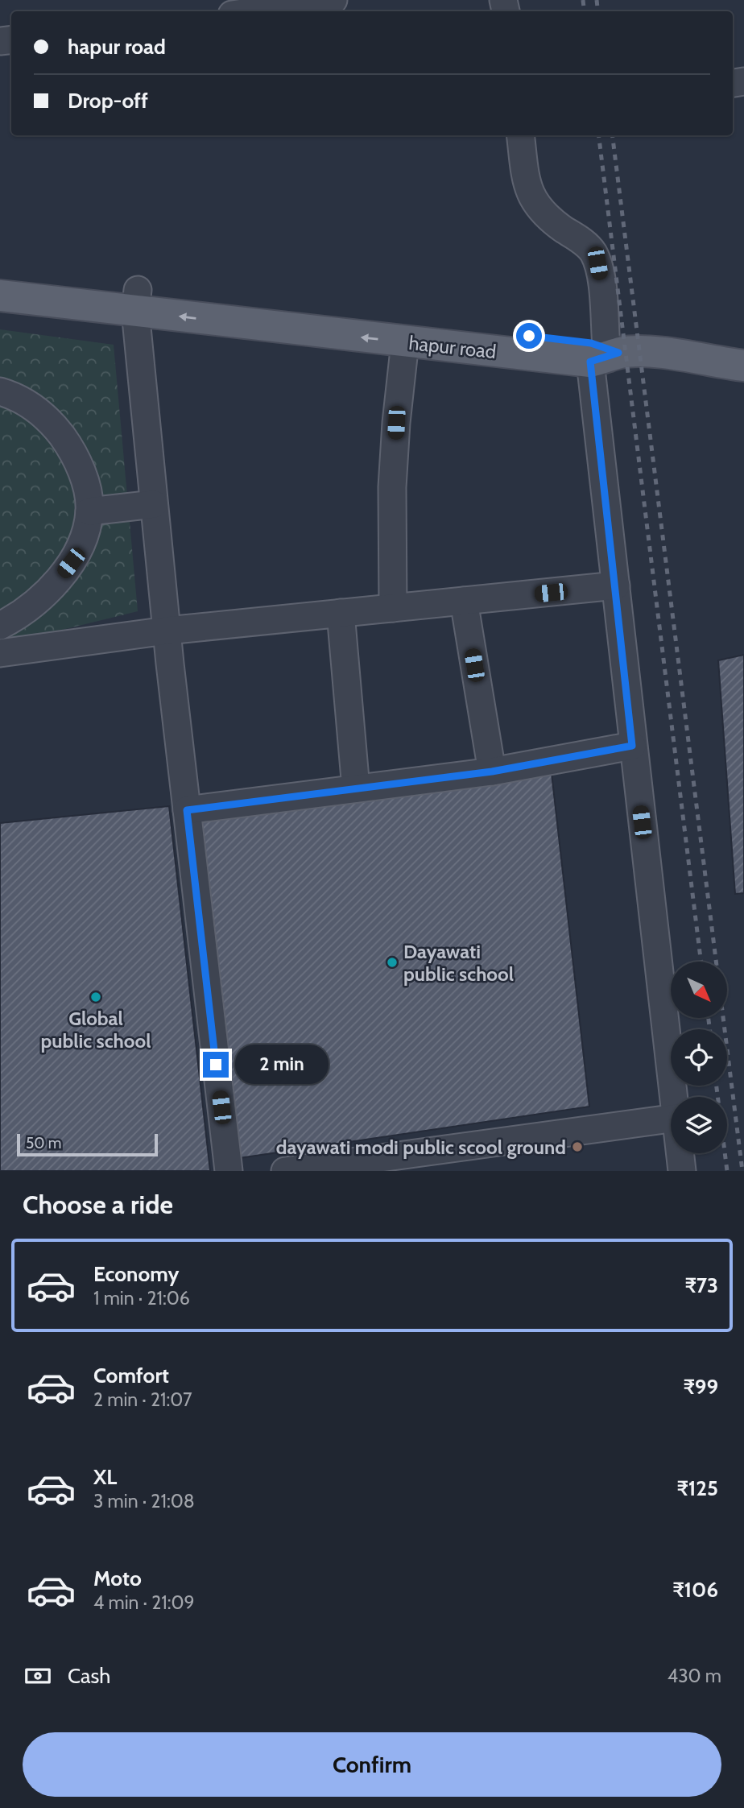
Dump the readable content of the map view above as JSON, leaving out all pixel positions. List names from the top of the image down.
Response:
{
  "streets": {
    "main road": ["hapur road"]
  },
  "places": ["Dayawati public school", "Global public school", "dayawati modi public scool ground"],
  "scale_bar": "50 m",
  "north": "bottom right",
  "page": {
    "banner": ["hapur road", "Drop-off"],
    "bubble": "2 min",
    "scale": "50 m",
    "heading": "Choose a ride",
    "list": [
      {
        "name": "Economy",
        "note": "1 min · 21:06",
        "value": "₹73"
      },
      {
        "name": "Comfort",
        "note": "2 min · 21:07",
        "value": "₹99"
      },
      {
        "name": "XL",
        "note": "3 min · 21:08",
        "value": "₹125"
      },
      {
        "name": "Moto",
        "note": "4 min · 21:09",
        "value": "₹106"
      }
    ],
    "pay": ["Cash", "430 m"],
    "buttons": "Confirm"
  }
}
